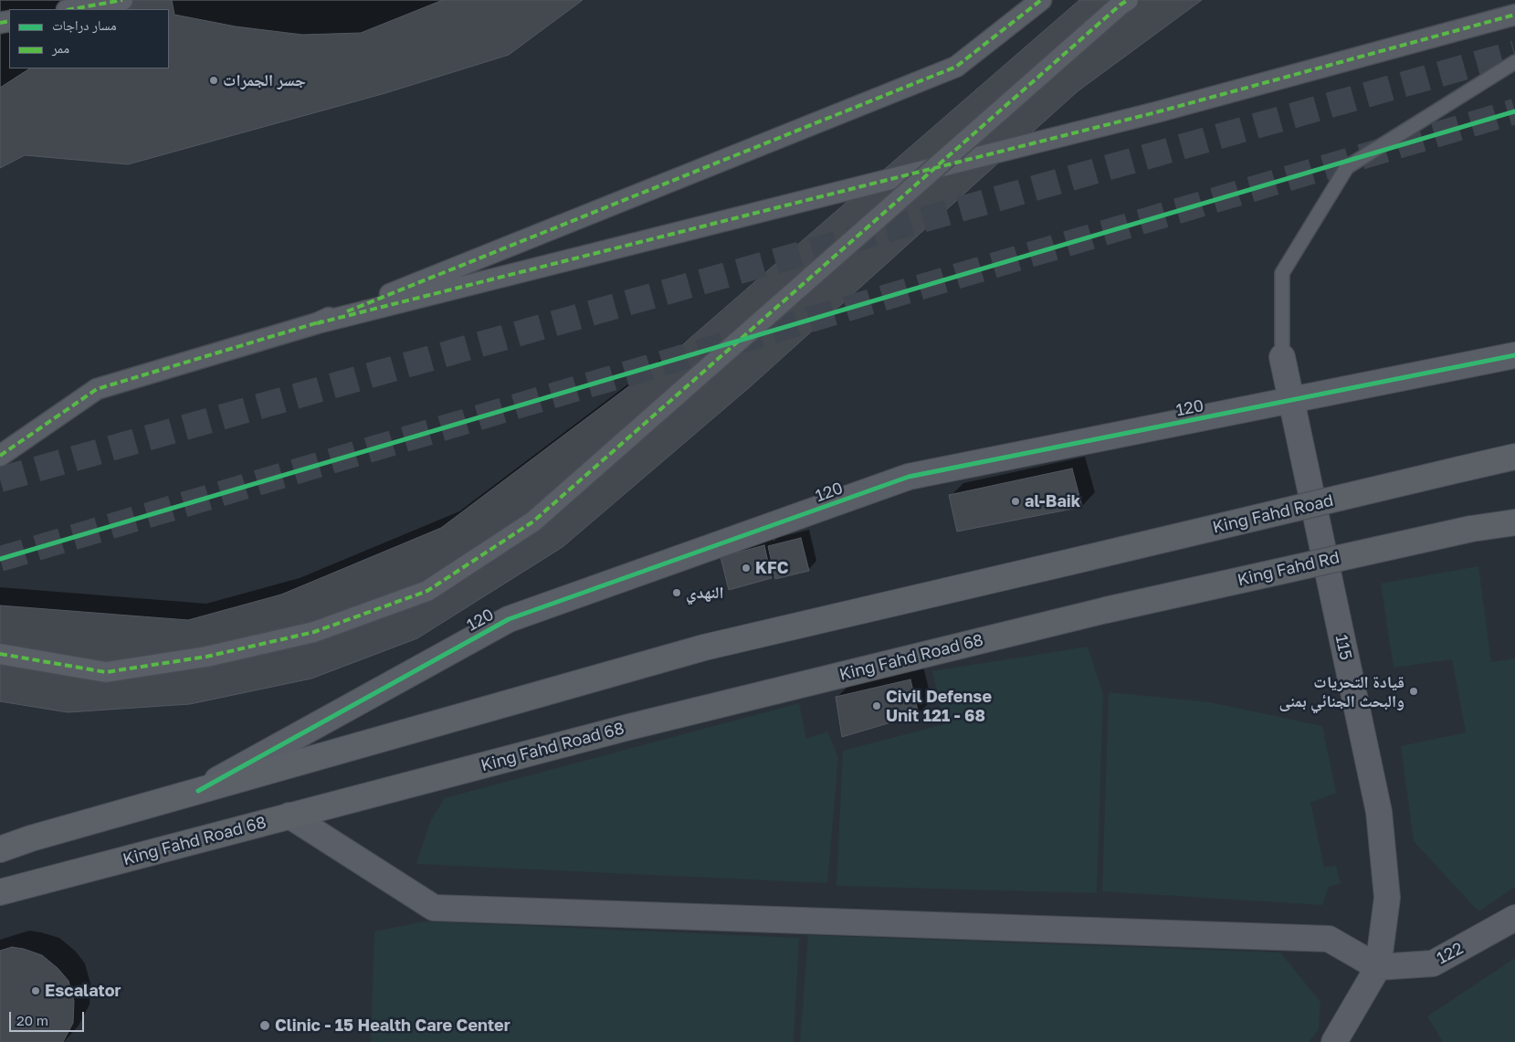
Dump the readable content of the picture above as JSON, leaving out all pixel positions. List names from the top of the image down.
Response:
{
  "streets": {
    "main road": ["King Fahd Road", "King Fahd Rd", "King Fahd Road 68"],
    "street": ["120", "115", "122"]
  },
  "crossings": [
    ["120", "King Fahd Road"],
    ["120", "115"],
    ["King Fahd Rd", "King Fahd Road 68"],
    ["115", "122"]
  ],
  "places": [
    "جسر الجمرات",
    "al-Baik",
    "KFC",
    "النهدي",
    "قيادة التحريات والبحث الجنائي بمنى",
    "Civil Defense Unit 121 - 68",
    "Escalator",
    "Clinic - 15 Health Care Center"
  ],
  "legend": ["مسار دراجات", "ممر"],
  "scale_bar": "20 m"
}
